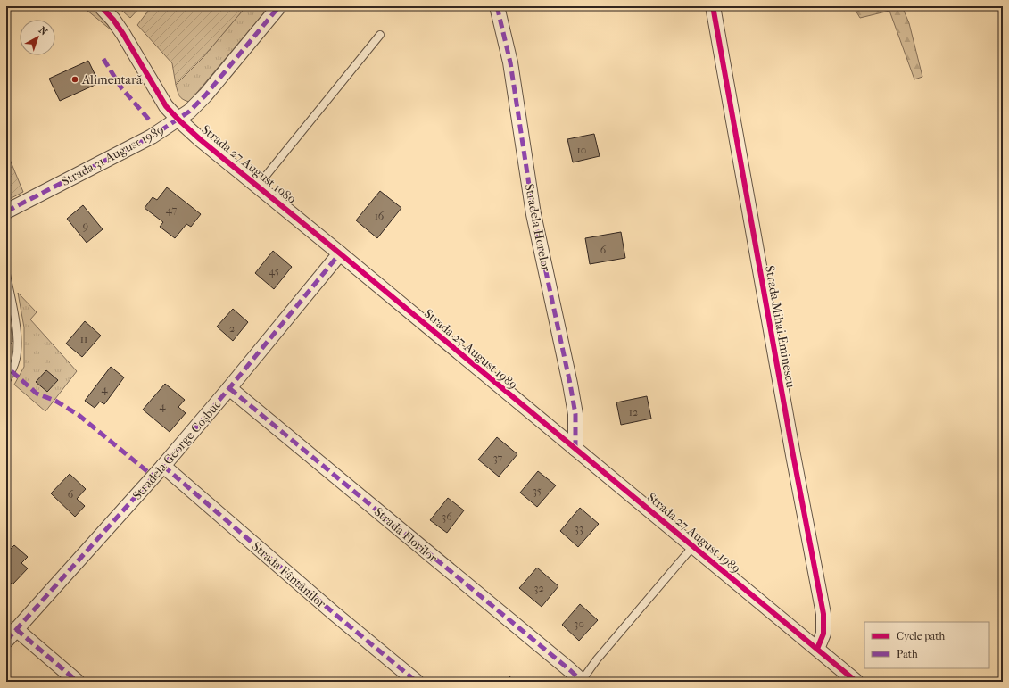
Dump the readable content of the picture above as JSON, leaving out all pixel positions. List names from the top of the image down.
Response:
{
  "streets": {
    "street": [
      "Strada 31 August 1989",
      "Strada 27 August 1989",
      "Stradela Horelor",
      "Strada Mihai Eminescu",
      "Stradela George Coșbuc",
      "Strada Florilor",
      "Strada Fântânilor"
    ]
  },
  "crossings": [
    ["Strada 31 August 1989", "Strada 27 August 1989"],
    ["Strada 27 August 1989", "Stradela Horelor"],
    ["Strada 27 August 1989", "Strada Mihai Eminescu"],
    ["Strada 27 August 1989", "Stradela George Coșbuc"],
    ["Stradela George Coșbuc", "Strada Florilor"],
    ["Stradela George Coșbuc", "Strada Fântânilor"]
  ],
  "places": ["Alimentară"],
  "house_numbers": [
    "10",
    "47",
    "16",
    "9",
    "6",
    "45",
    "2",
    "11",
    "4",
    "4",
    "12",
    "37",
    "35",
    "6",
    "36",
    "33",
    "32",
    "30"
  ],
  "legend": ["Cycle path", "Path"],
  "north": "top right"
}
